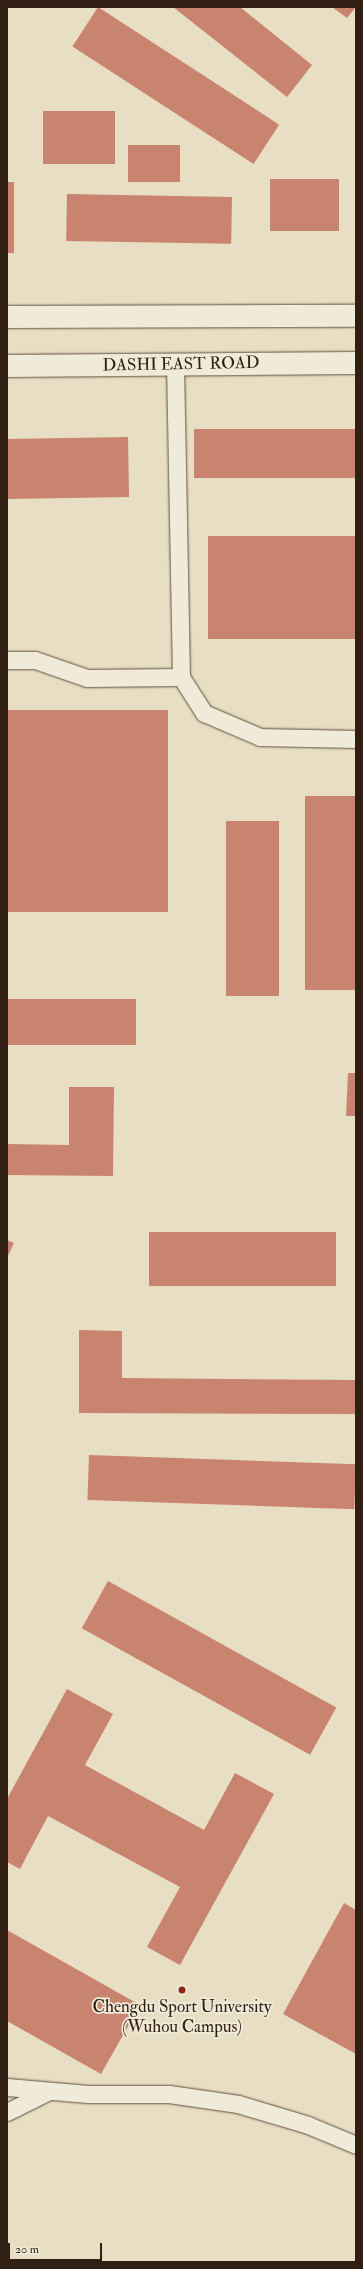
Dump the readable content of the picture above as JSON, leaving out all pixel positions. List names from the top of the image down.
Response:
{
  "streets": {
    "main road": ["DASHI EAST ROAD"]
  },
  "places": ["Chengdu Sport University (Wuhou Campus)"],
  "scale_bar": "20 m"
}
